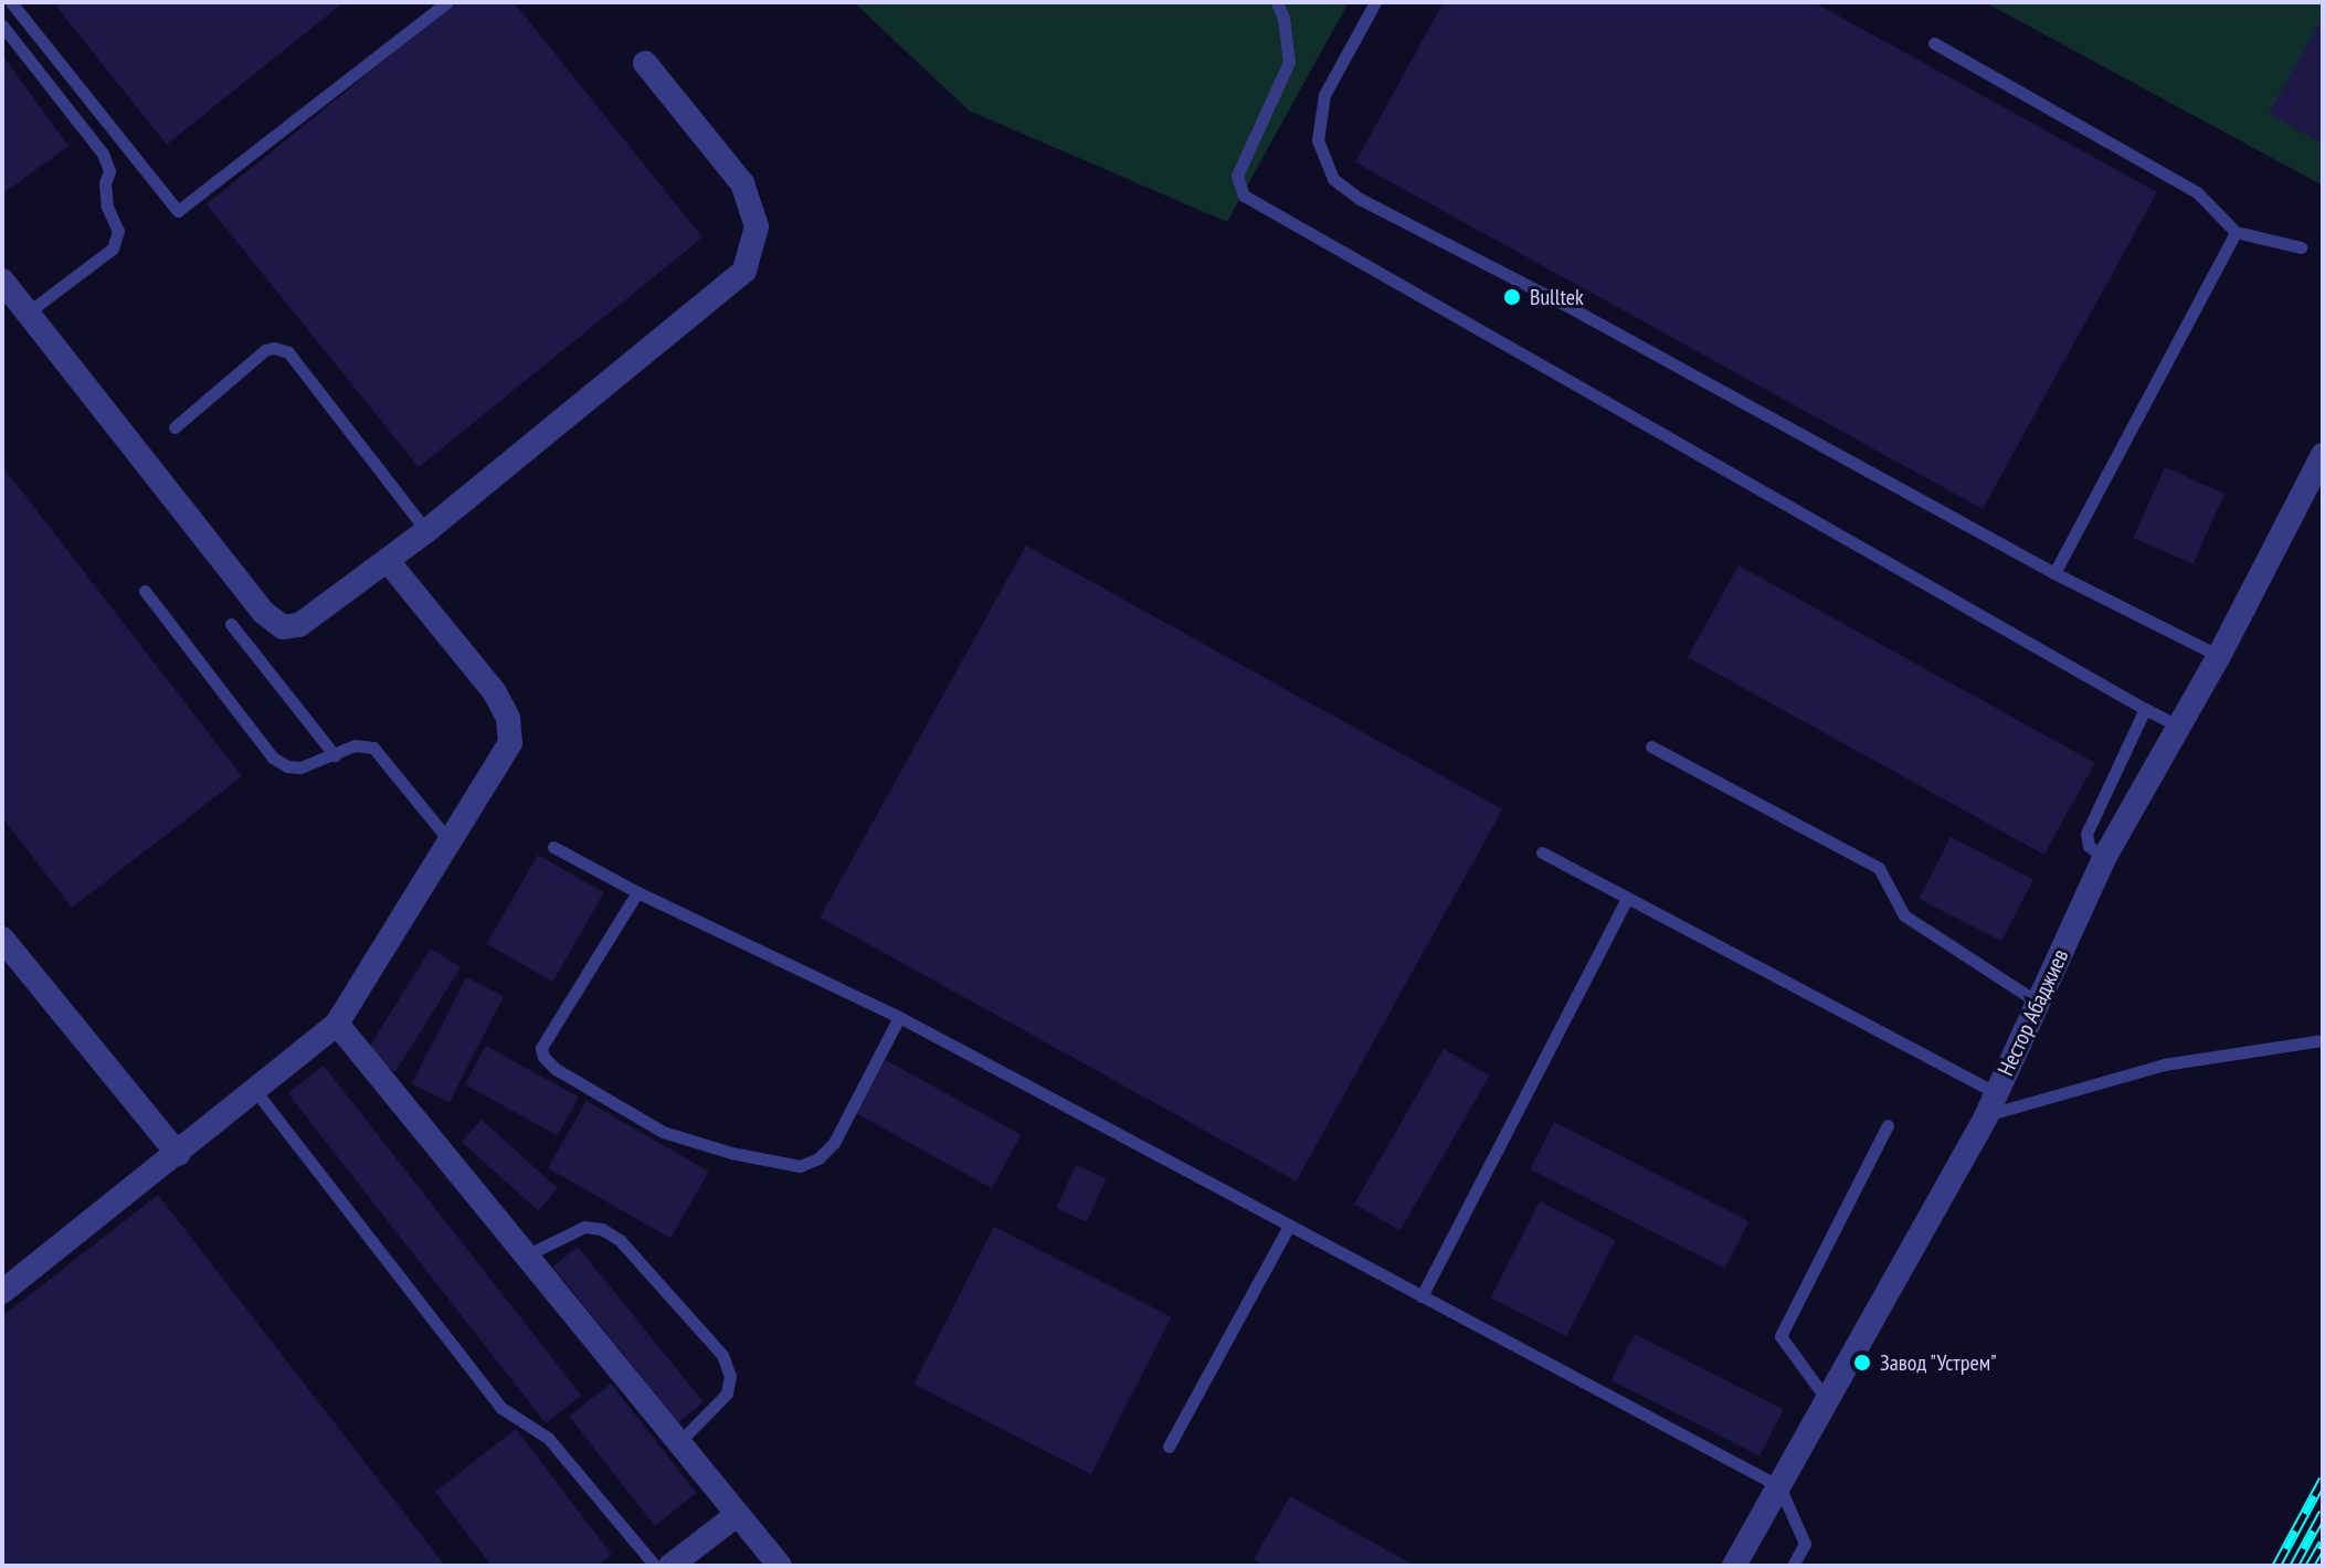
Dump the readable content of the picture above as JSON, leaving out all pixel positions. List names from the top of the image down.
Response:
{
  "streets": {
    "street": ["Нестор Абаджиев"]
  },
  "places": ["Bulltek", "Завод \"Устрем\""]
}
